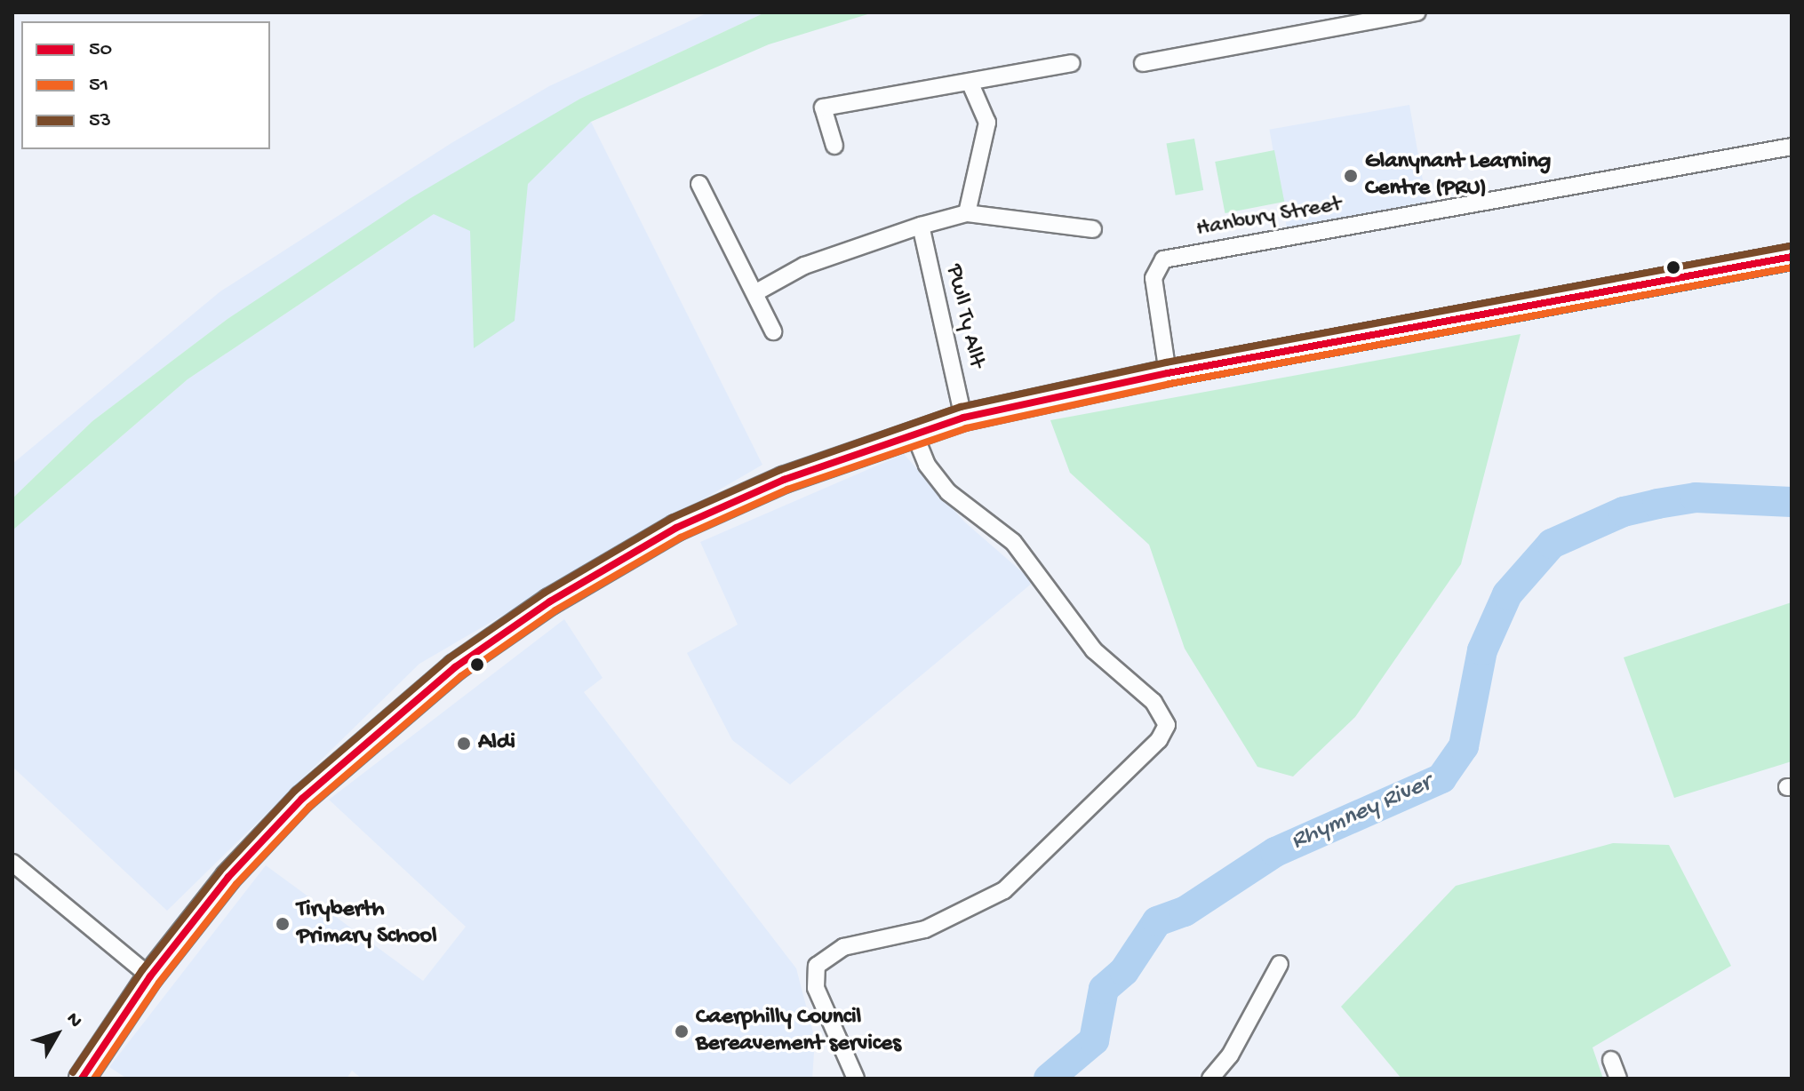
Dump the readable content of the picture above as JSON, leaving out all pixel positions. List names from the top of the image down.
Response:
{
  "streets": {
    "street": ["Hanbury Street", "Pwll Ty Allt"]
  },
  "water": ["Rhymney River"],
  "places": [
    "Glanynant Learning Centre (PRU)",
    "Aldi",
    "Tiryberth Primary School",
    "Caerphilly Council Bereavement services"
  ],
  "lines": ["transit line 53", "transit line 50", "transit line 51"],
  "legend": ["50", "51", "53"],
  "north": "top right"
}
